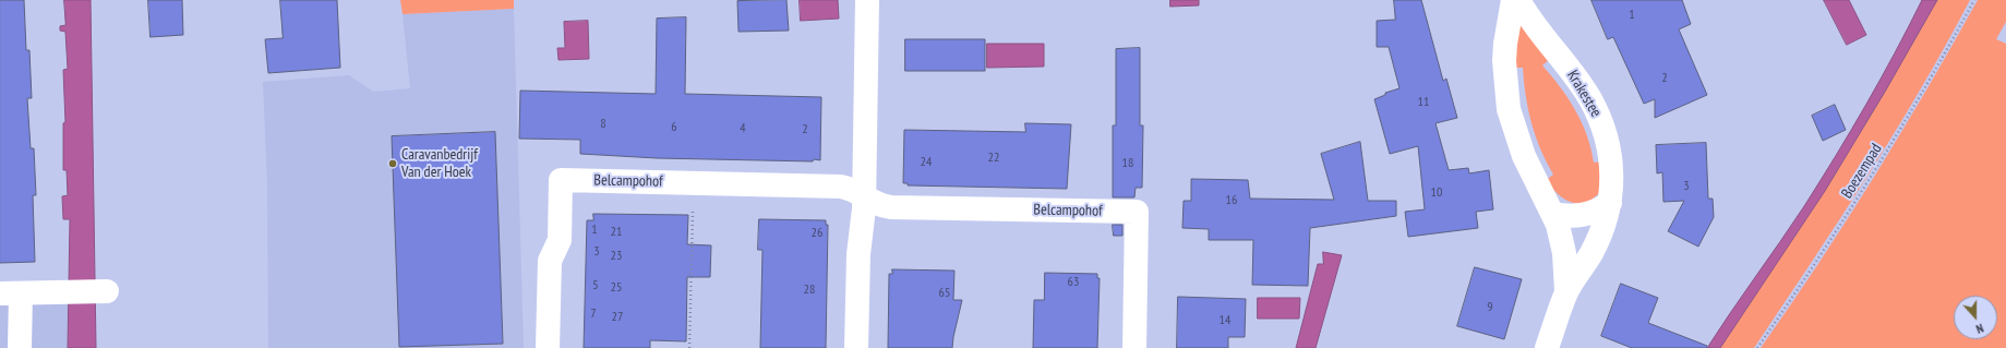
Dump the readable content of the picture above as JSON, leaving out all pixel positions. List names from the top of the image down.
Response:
{
  "streets": {
    "street": ["Krakestee", "Belcampohof"],
    "path": ["Boezempad"]
  },
  "places": ["Caravanbedrijf Van der Hoek"],
  "house_numbers": [
    "1",
    "2",
    "11",
    "8",
    "6",
    "4",
    "2",
    "22",
    "24",
    "18",
    "3",
    "10",
    "16",
    "1",
    "21",
    "26",
    "3",
    "23",
    "63",
    "5",
    "25",
    "28",
    "65",
    "9",
    "7",
    "27",
    "14"
  ],
  "north": "bottom"
}
